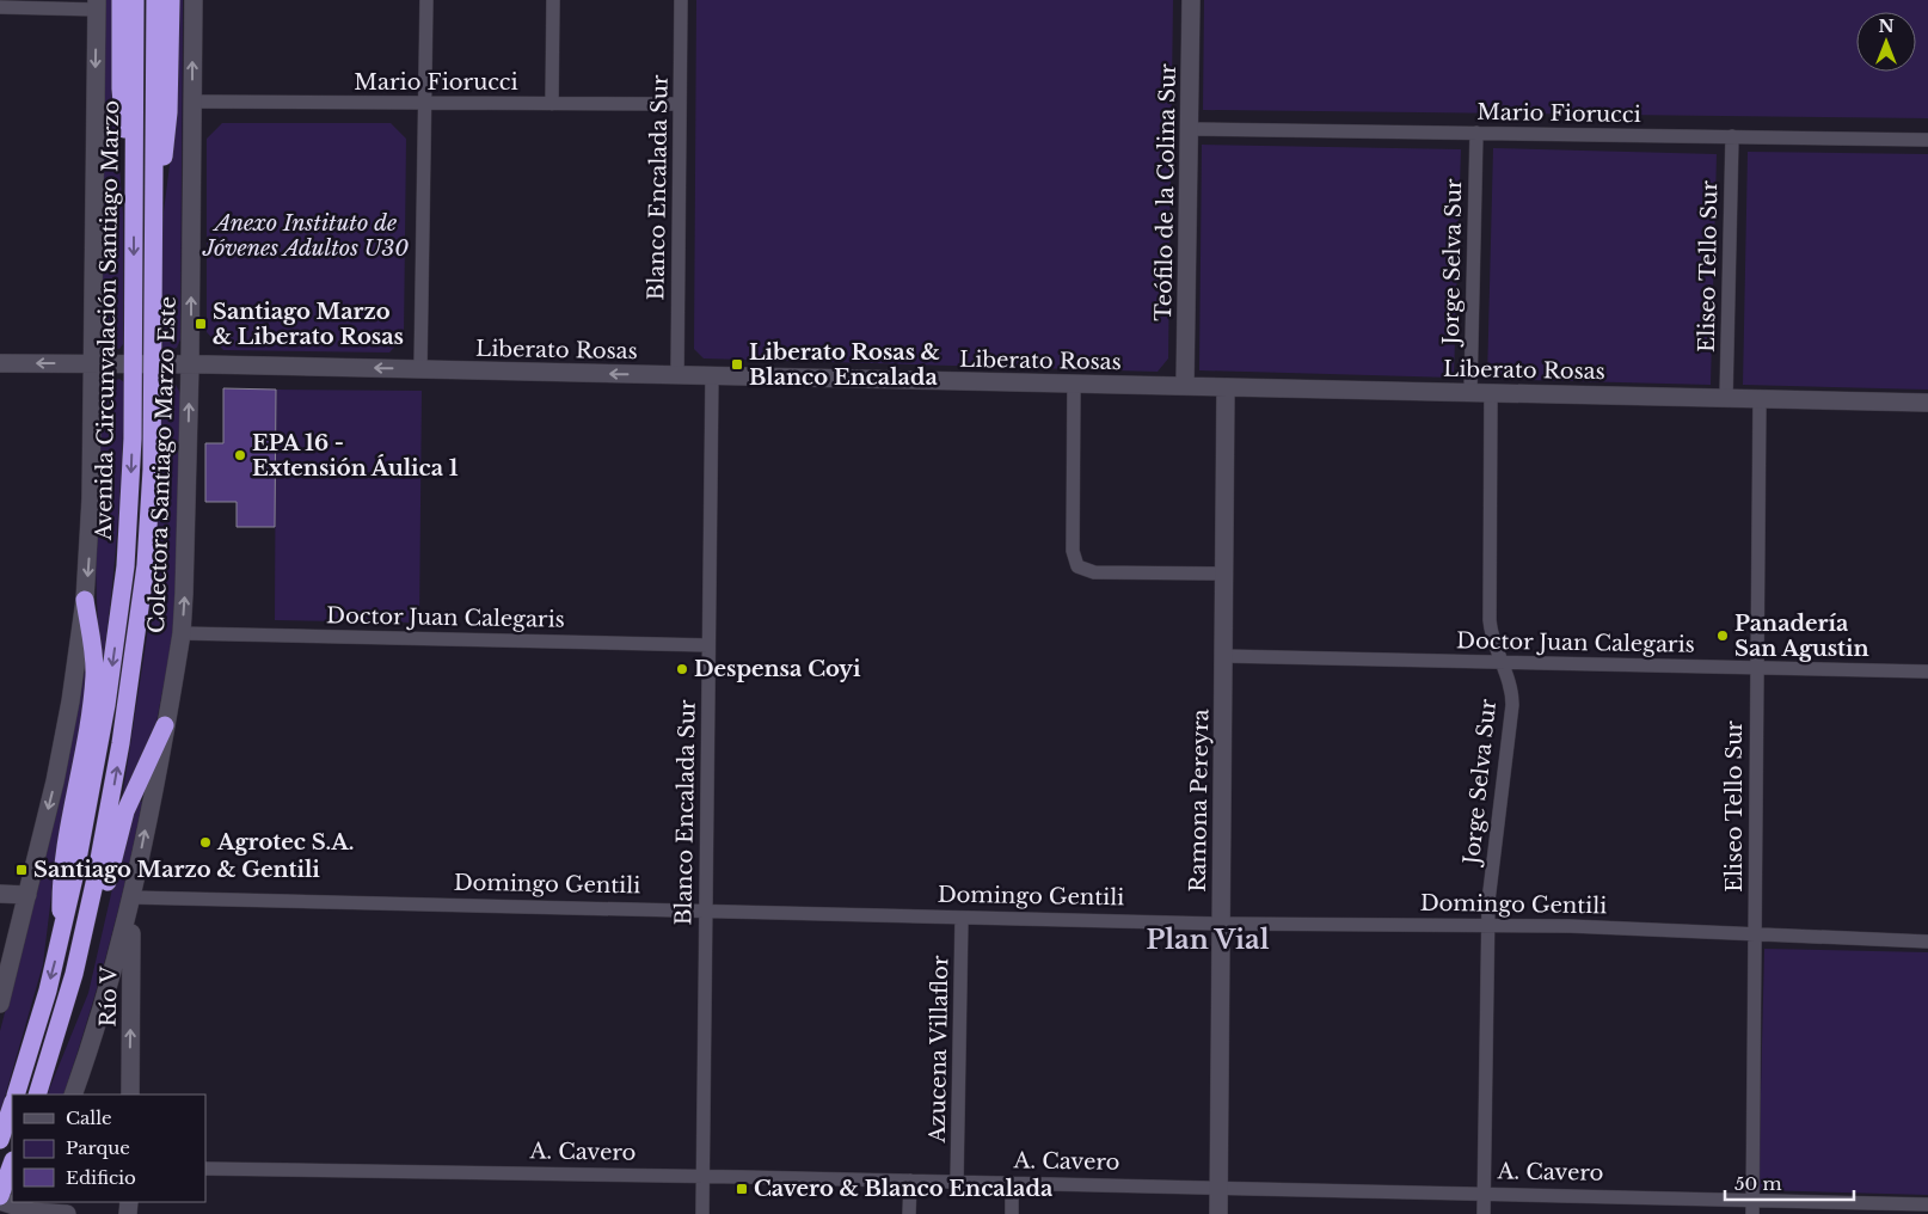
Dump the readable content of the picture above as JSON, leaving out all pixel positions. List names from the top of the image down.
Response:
{
  "streets": {
    "highway": ["Avenida Circunvalación Santiago Marzo"],
    "street": [
      "Mario Fiorucci",
      "Blanco Encalada Sur",
      "Teófilo de la Colina Sur",
      "Jorge Selva Sur",
      "Eliseo Tello Sur",
      "Liberato Rosas",
      "Colectora Santiago Marzo Este",
      "Doctor Juan Calegaris",
      "Ramona Pereyra",
      "Domingo Gentili",
      "Río V",
      "Azucena Villaflor",
      "A. Cavero"
    ]
  },
  "crossings": [
    ["Mario Fiorucci", "Blanco Encalada Sur"],
    ["Mario Fiorucci", "Teófilo de la Colina Sur"],
    ["Mario Fiorucci", "Jorge Selva Sur"],
    ["Mario Fiorucci", "Eliseo Tello Sur"],
    ["Mario Fiorucci", "Colectora Santiago Marzo Este"],
    ["Blanco Encalada Sur", "Liberato Rosas"],
    ["Blanco Encalada Sur", "Doctor Juan Calegaris"],
    ["Blanco Encalada Sur", "Domingo Gentili"],
    ["Blanco Encalada Sur", "A. Cavero"],
    ["Teófilo de la Colina Sur", "Liberato Rosas"],
    ["Jorge Selva Sur", "Liberato Rosas"],
    ["Jorge Selva Sur", "Doctor Juan Calegaris"],
    ["Jorge Selva Sur", "Domingo Gentili"],
    ["Jorge Selva Sur", "A. Cavero"],
    ["Eliseo Tello Sur", "Liberato Rosas"],
    ["Eliseo Tello Sur", "Doctor Juan Calegaris"],
    ["Eliseo Tello Sur", "Domingo Gentili"],
    ["Eliseo Tello Sur", "A. Cavero"],
    ["Avenida Circunvalación Santiago Marzo", "Liberato Rosas"],
    ["Liberato Rosas", "Colectora Santiago Marzo Este"],
    ["Liberato Rosas", "Ramona Pereyra"],
    ["Colectora Santiago Marzo Este", "Doctor Juan Calegaris"],
    ["Colectora Santiago Marzo Este", "Domingo Gentili"],
    ["Colectora Santiago Marzo Este", "Río V"],
    ["Doctor Juan Calegaris", "Ramona Pereyra"],
    ["Ramona Pereyra", "Domingo Gentili"],
    ["Ramona Pereyra", "A. Cavero"],
    ["Domingo Gentili", "Río V"],
    ["Domingo Gentili", "Azucena Villaflor"],
    ["Azucena Villaflor", "A. Cavero"]
  ],
  "districts": ["Plan Vial"],
  "parks": ["Anexo Instituto de Jóvenes Adultos U30"],
  "places": {
    "transit": [
      "Santiago Marzo & Liberato Rosas",
      "Liberato Rosas & Blanco Encalada",
      "Santiago Marzo & Gentili",
      "Cavero & Blanco Encalada"
    ],
    "other": [
      "EPA 16 - Extensión Áulica 1",
      "Panadería San Agustin",
      "Despensa Coyi",
      "Agrotec S.A."
    ]
  },
  "legend": ["Calle", "Parque", "Edificio"],
  "scale_bar": "50 m",
  "north": "top"
}
